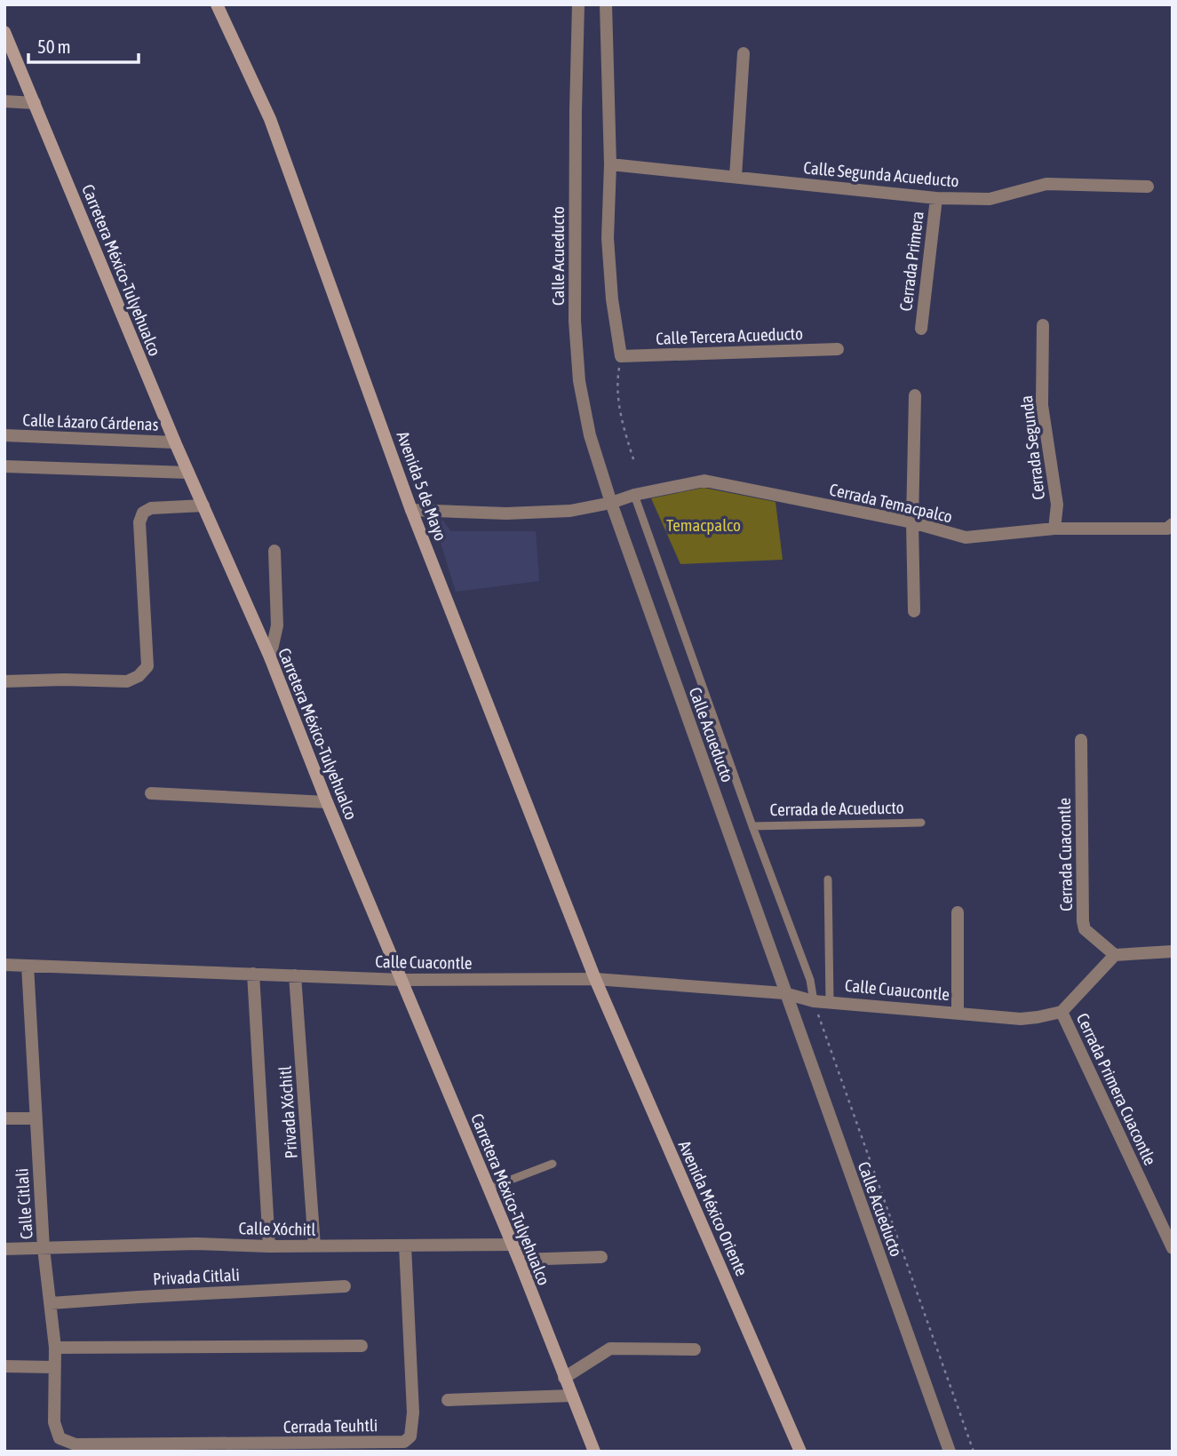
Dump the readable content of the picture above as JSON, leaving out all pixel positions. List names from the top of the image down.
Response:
{
  "streets": {
    "main road": ["Carretera México-Tulyehualco", "Avenida 5 de Mayo", "Avenida México Oriente"],
    "street": [
      "Calle Segunda Acueducto",
      "Calle Acueducto",
      "Cerrada Primera",
      "Calle Tercera Acueducto",
      "Calle Lázaro Cárdenas",
      "Cerrada Segunda",
      "Cerrada Temacpalco",
      "Cerrada Cuacontle",
      "Calle Cuacontle",
      "Calle Cuaucontle",
      "Cerrada Primera Cuacontle",
      "Privada Xóchitl",
      "Calle Citlali",
      "Calle Xóchitl",
      "Privada Citlali",
      "Cerrada Teuhtli"
    ],
    "lane": ["Cerrada de Acueducto"]
  },
  "crossings": [
    ["Calle Segunda Acueducto", "Cerrada Primera"],
    ["Calle Acueducto", "Cerrada Temacpalco"],
    ["Calle Acueducto", "Cerrada de Acueducto"],
    ["Calle Acueducto", "Calle Cuaucontle"],
    ["Carretera México-Tulyehualco", "Calle Lázaro Cárdenas"],
    ["Carretera México-Tulyehualco", "Calle Cuacontle"],
    ["Carretera México-Tulyehualco", "Calle Xóchitl"],
    ["Cerrada Segunda", "Cerrada Temacpalco"],
    ["Avenida 5 de Mayo", "Cerrada Temacpalco"],
    ["Avenida 5 de Mayo", "Calle Cuacontle"],
    ["Avenida 5 de Mayo", "Calle Cuaucontle"],
    ["Avenida 5 de Mayo", "Avenida México Oriente"],
    ["Calle Cuacontle", "Calle Cuaucontle"],
    ["Calle Cuacontle", "Privada Xóchitl"],
    ["Calle Cuacontle", "Calle Citlali"],
    ["Calle Cuacontle", "Avenida México Oriente"],
    ["Calle Cuaucontle", "Cerrada Primera Cuacontle"],
    ["Calle Cuaucontle", "Avenida México Oriente"],
    ["Privada Xóchitl", "Calle Xóchitl"],
    ["Calle Citlali", "Calle Xóchitl"],
    ["Calle Citlali", "Privada Citlali"],
    ["Calle Citlali", "Cerrada Teuhtli"],
    ["Calle Xóchitl", "Cerrada Teuhtli"]
  ],
  "parks": ["Temacpalco"],
  "scale_bar": "50 m"
}
